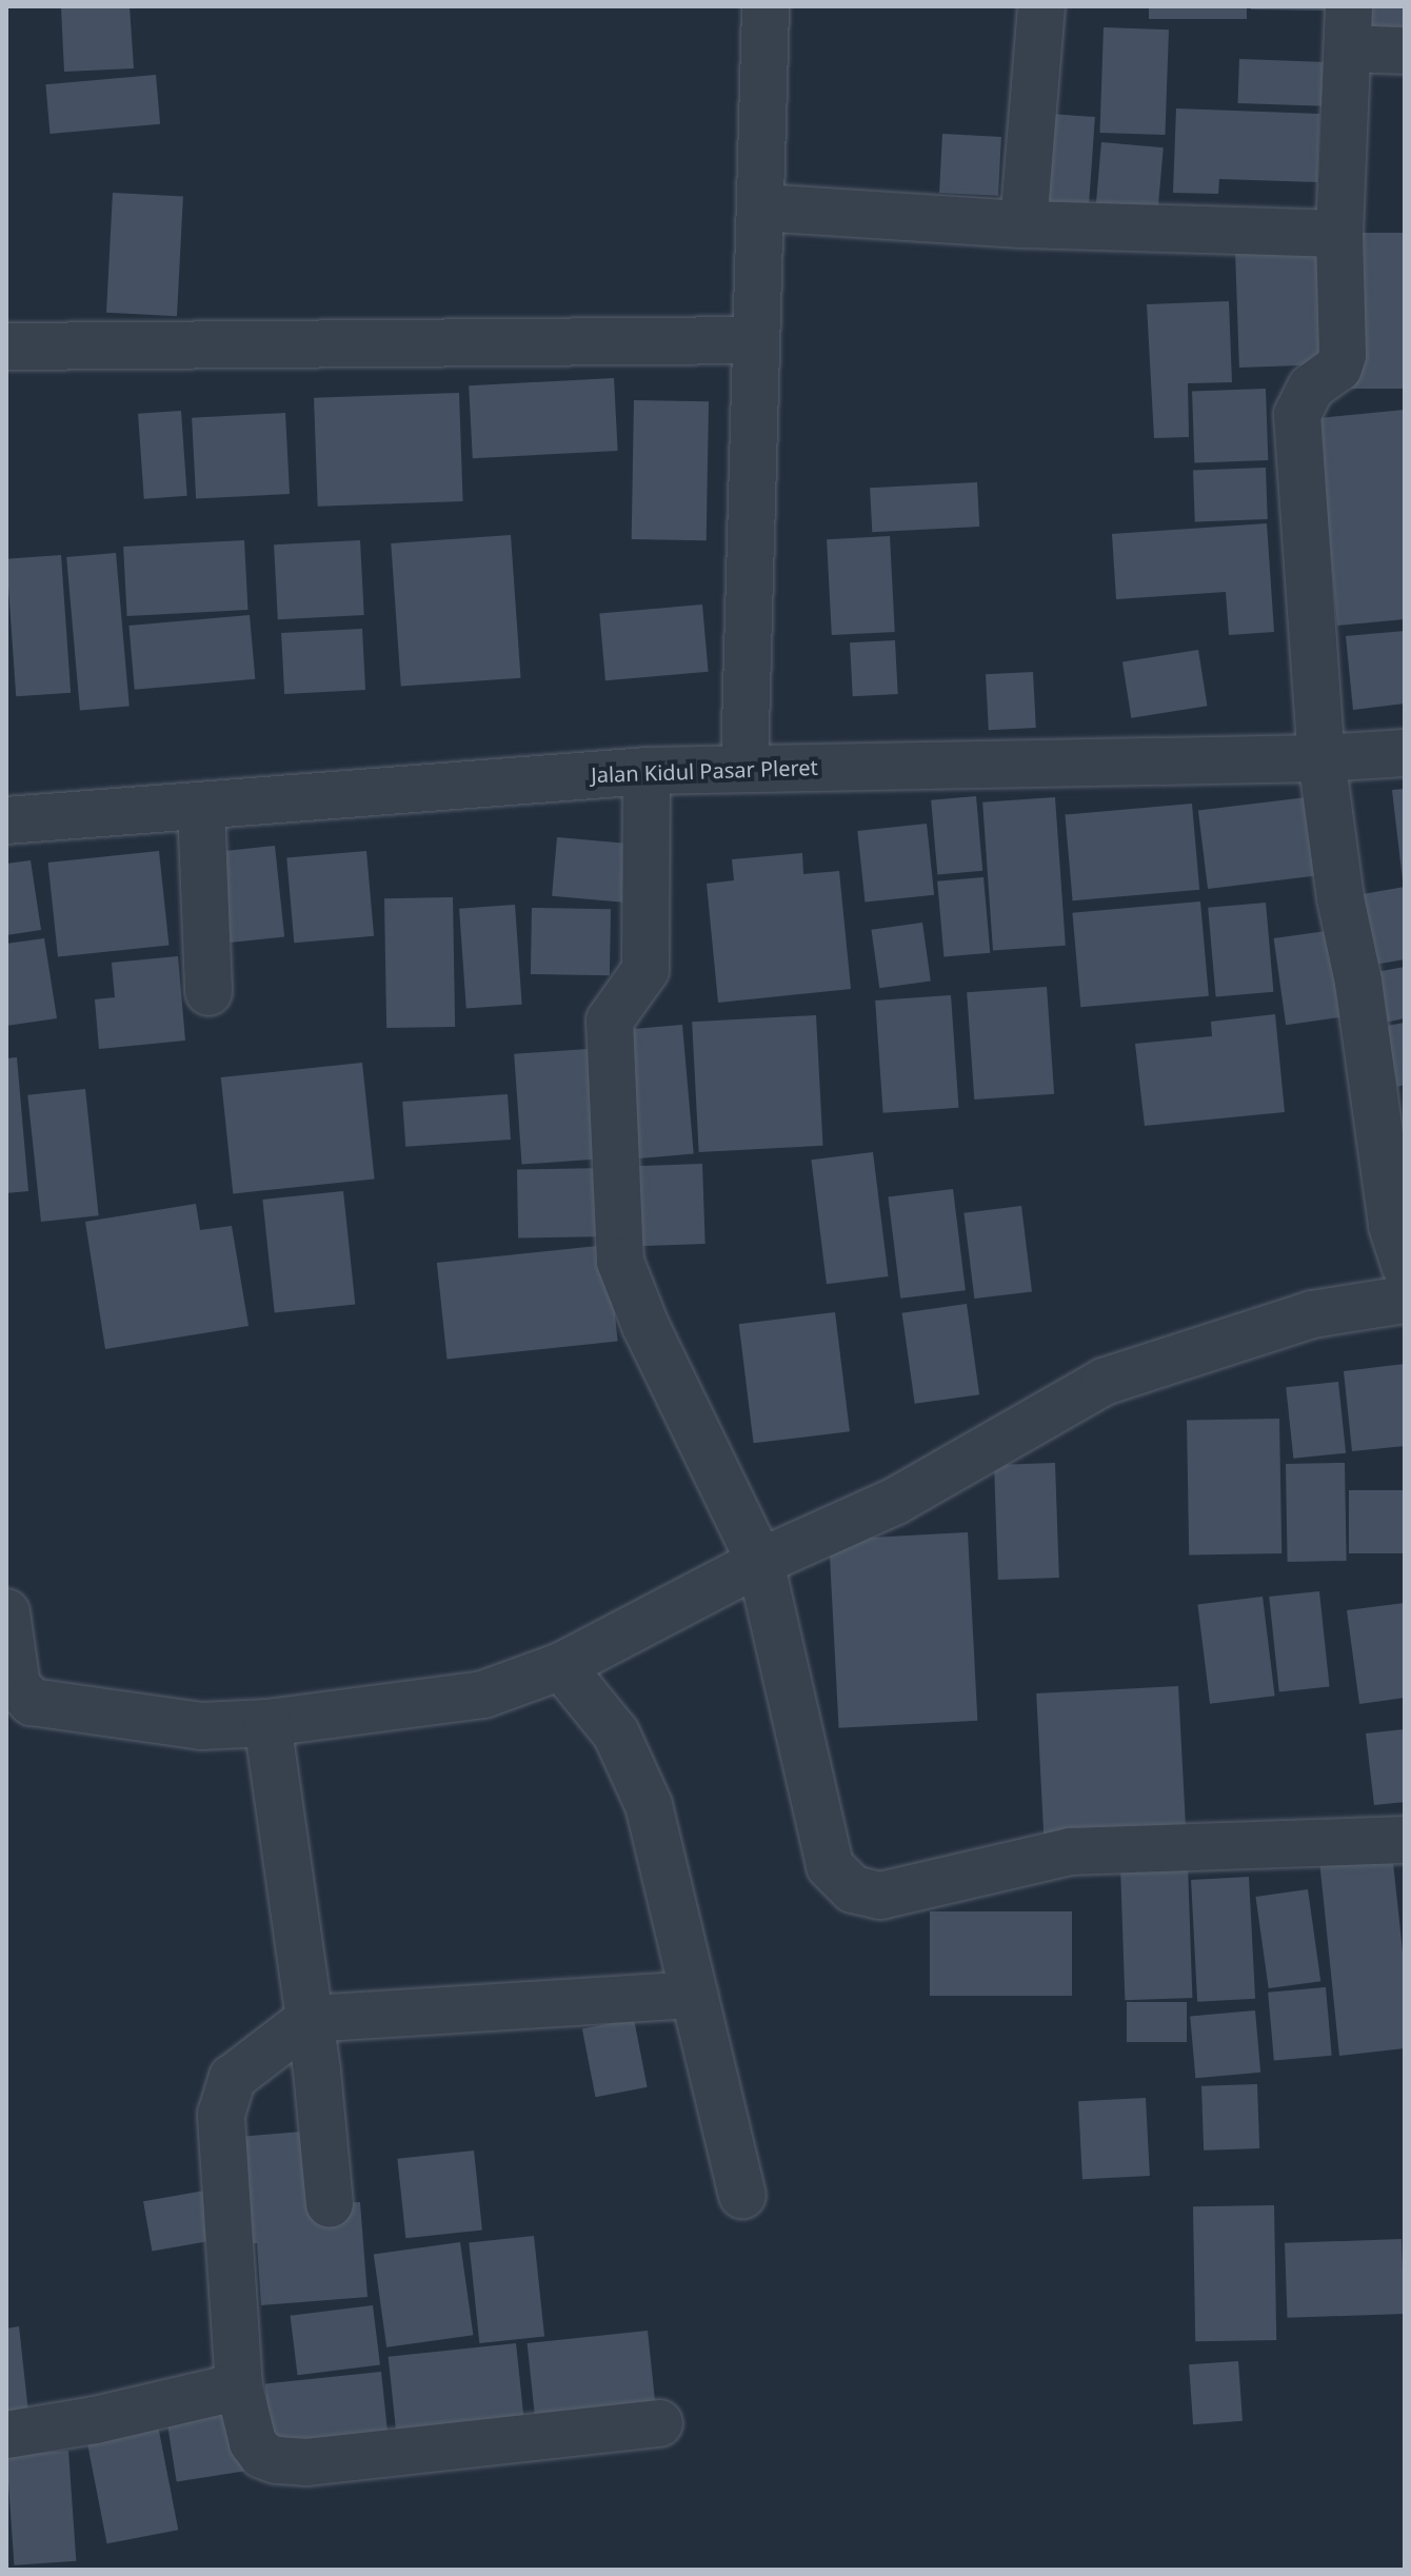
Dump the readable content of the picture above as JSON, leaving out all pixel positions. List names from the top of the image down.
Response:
{
  "streets": {
    "street": ["Jalan Kidul Pasar Pleret"]
  }
}
